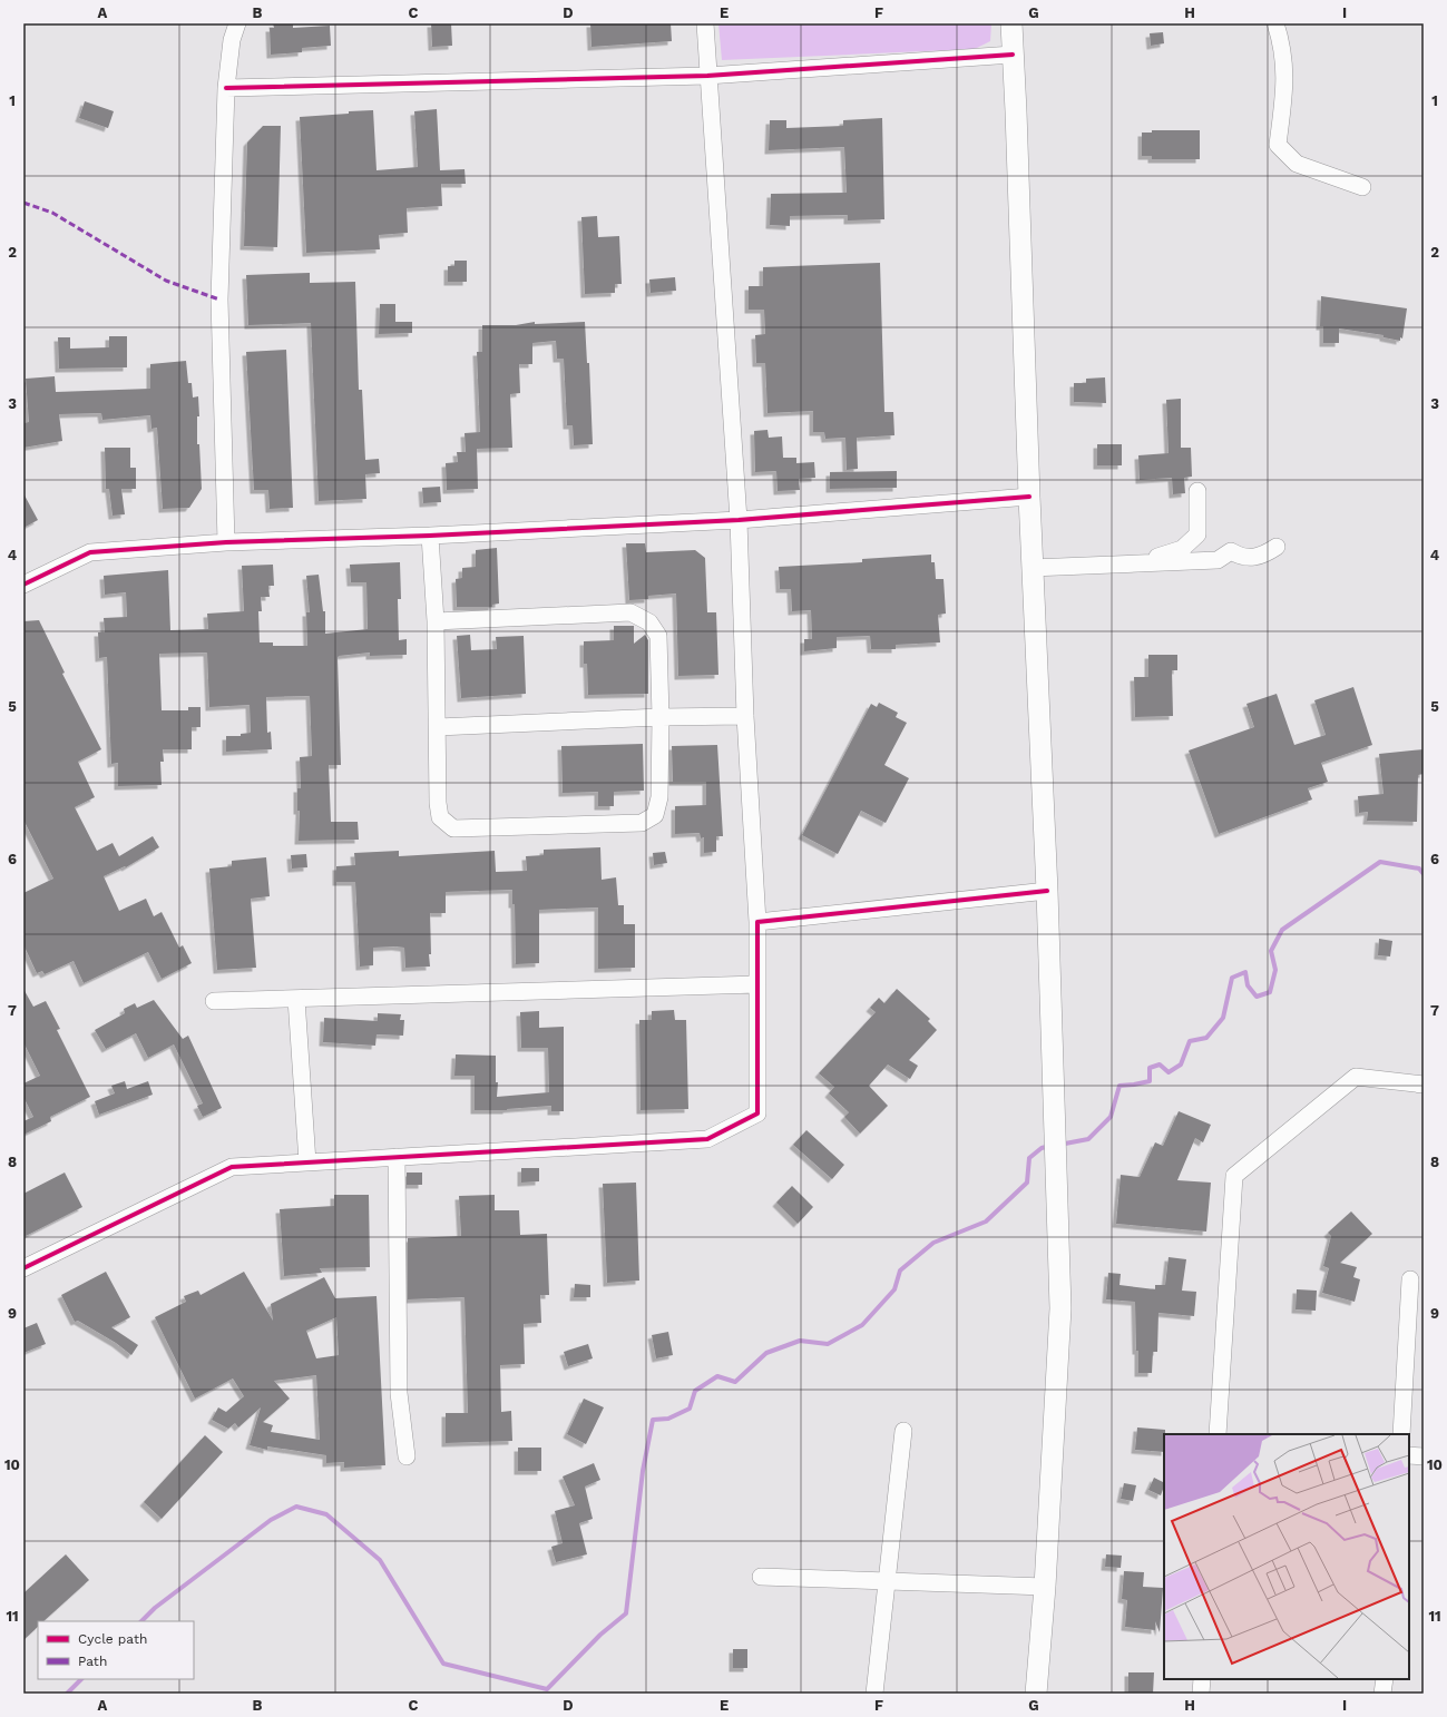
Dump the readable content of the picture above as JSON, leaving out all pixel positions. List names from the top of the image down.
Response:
{
  "legend": ["Cycle path", "Path"],
  "grid": {
    "columns": [
      "A",
      "B",
      "C",
      "D",
      "E",
      "F",
      "G",
      "H",
      "I"
    ],
    "rows": [
      "1",
      "2",
      "3",
      "4",
      "5",
      "6",
      "7",
      "8",
      "9",
      "10",
      "11"
    ]
  }
}
